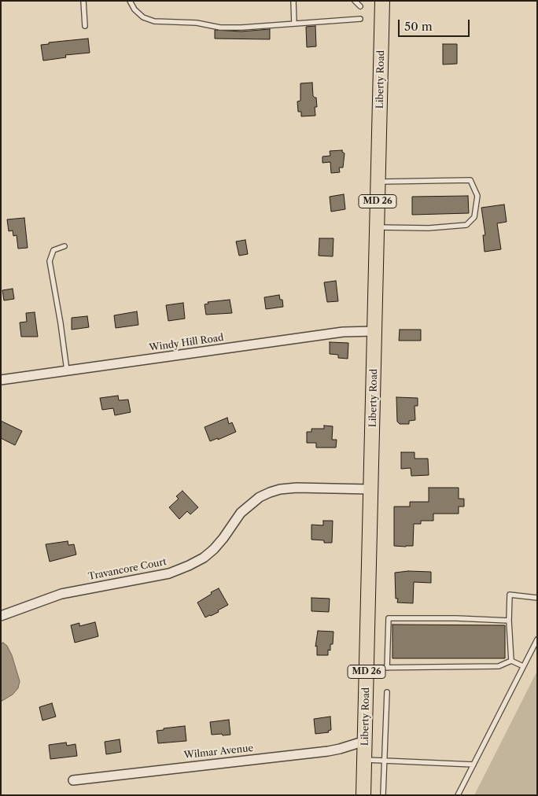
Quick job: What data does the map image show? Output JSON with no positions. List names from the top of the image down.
{
  "streets": {
    "main road": ["Liberty Road", "MD 26"],
    "street": ["Windy Hill Road", "Travancore Court", "Wilmar Avenue"]
  },
  "crossings": [
    ["Liberty Road", "Windy Hill Road"],
    ["Liberty Road", "Travancore Court"],
    ["Liberty Road", "Wilmar Avenue"]
  ],
  "scale_bar": "50 m"
}
